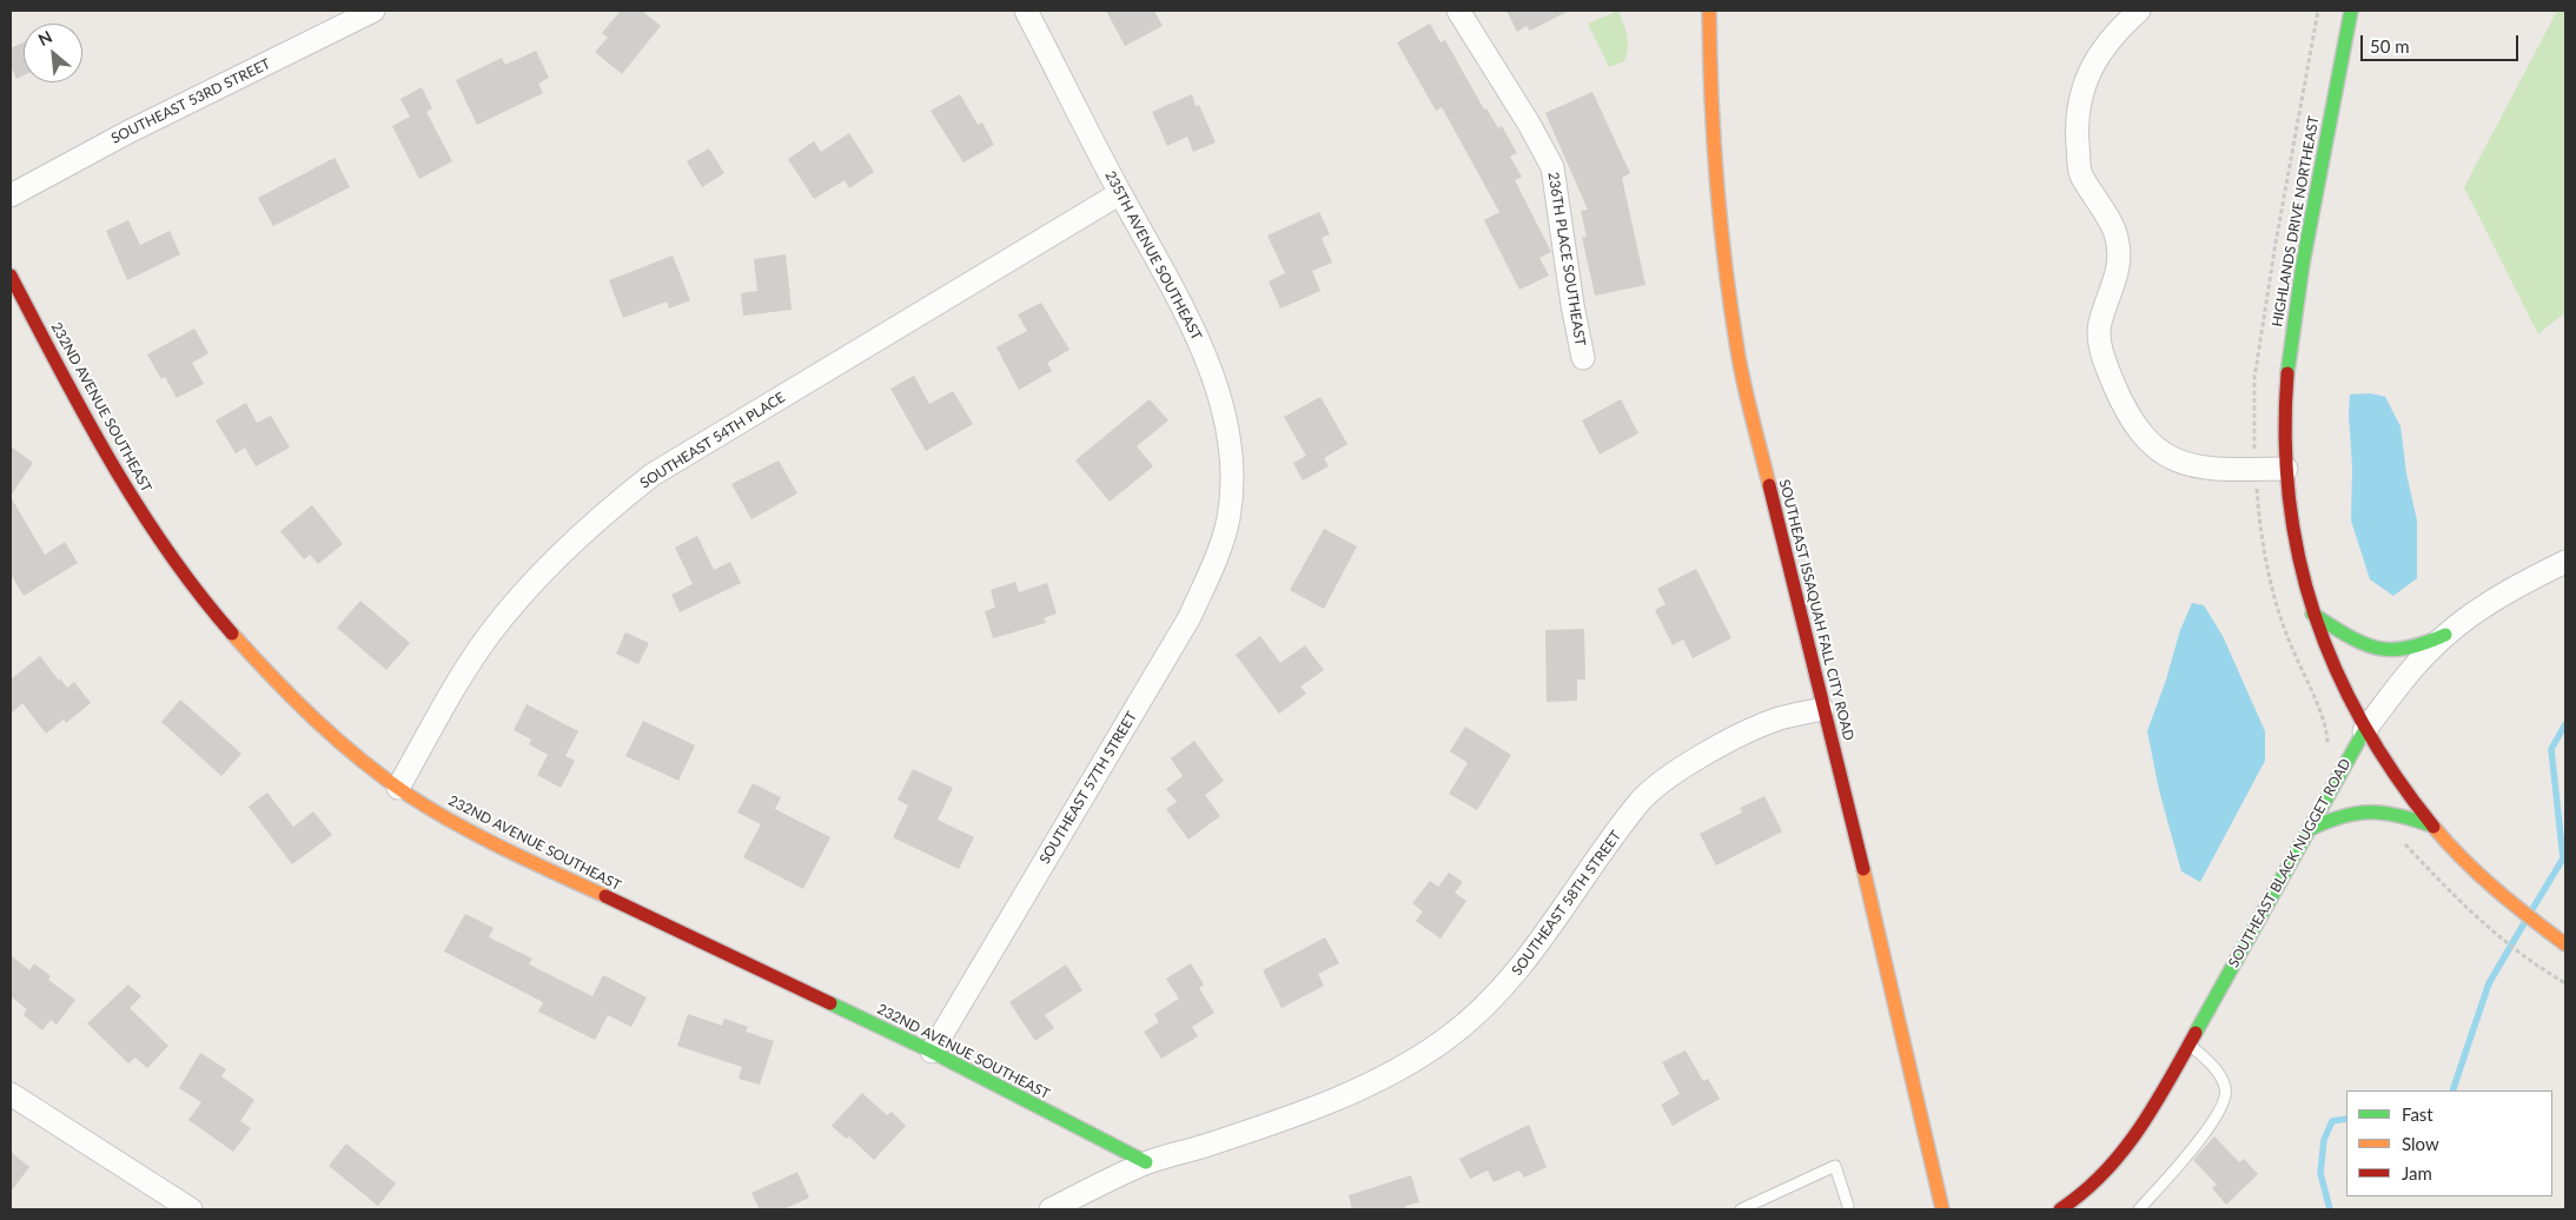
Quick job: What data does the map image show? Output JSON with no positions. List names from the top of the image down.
{
  "streets": {
    "main road": [
      "HIGHLANDS DRIVE NORTHEAST",
      "232ND AVENUE SOUTHEAST",
      "SOUTHEAST ISSAQUAH FALL CITY ROAD",
      "SOUTHEAST BLACK NUGGET ROAD"
    ],
    "street": [
      "SOUTHEAST 53RD STREET",
      "235TH AVENUE SOUTHEAST",
      "236TH PLACE SOUTHEAST",
      "SOUTHEAST 54TH PLACE",
      "SOUTHEAST 57TH STREET",
      "SOUTHEAST 58TH STREET"
    ]
  },
  "crossings": [
    ["HIGHLANDS DRIVE NORTHEAST", "SOUTHEAST BLACK NUGGET ROAD"],
    ["235TH AVENUE SOUTHEAST", "SOUTHEAST 54TH PLACE"],
    ["235TH AVENUE SOUTHEAST", "SOUTHEAST 57TH STREET"],
    ["232ND AVENUE SOUTHEAST", "SOUTHEAST 54TH PLACE"],
    ["232ND AVENUE SOUTHEAST", "SOUTHEAST 57TH STREET"],
    ["232ND AVENUE SOUTHEAST", "SOUTHEAST 58TH STREET"],
    ["SOUTHEAST ISSAQUAH FALL CITY ROAD", "SOUTHEAST 58TH STREET"]
  ],
  "legend": ["Fast", "Slow", "Jam"],
  "scale_bar": "50 m",
  "north": "top left"
}
